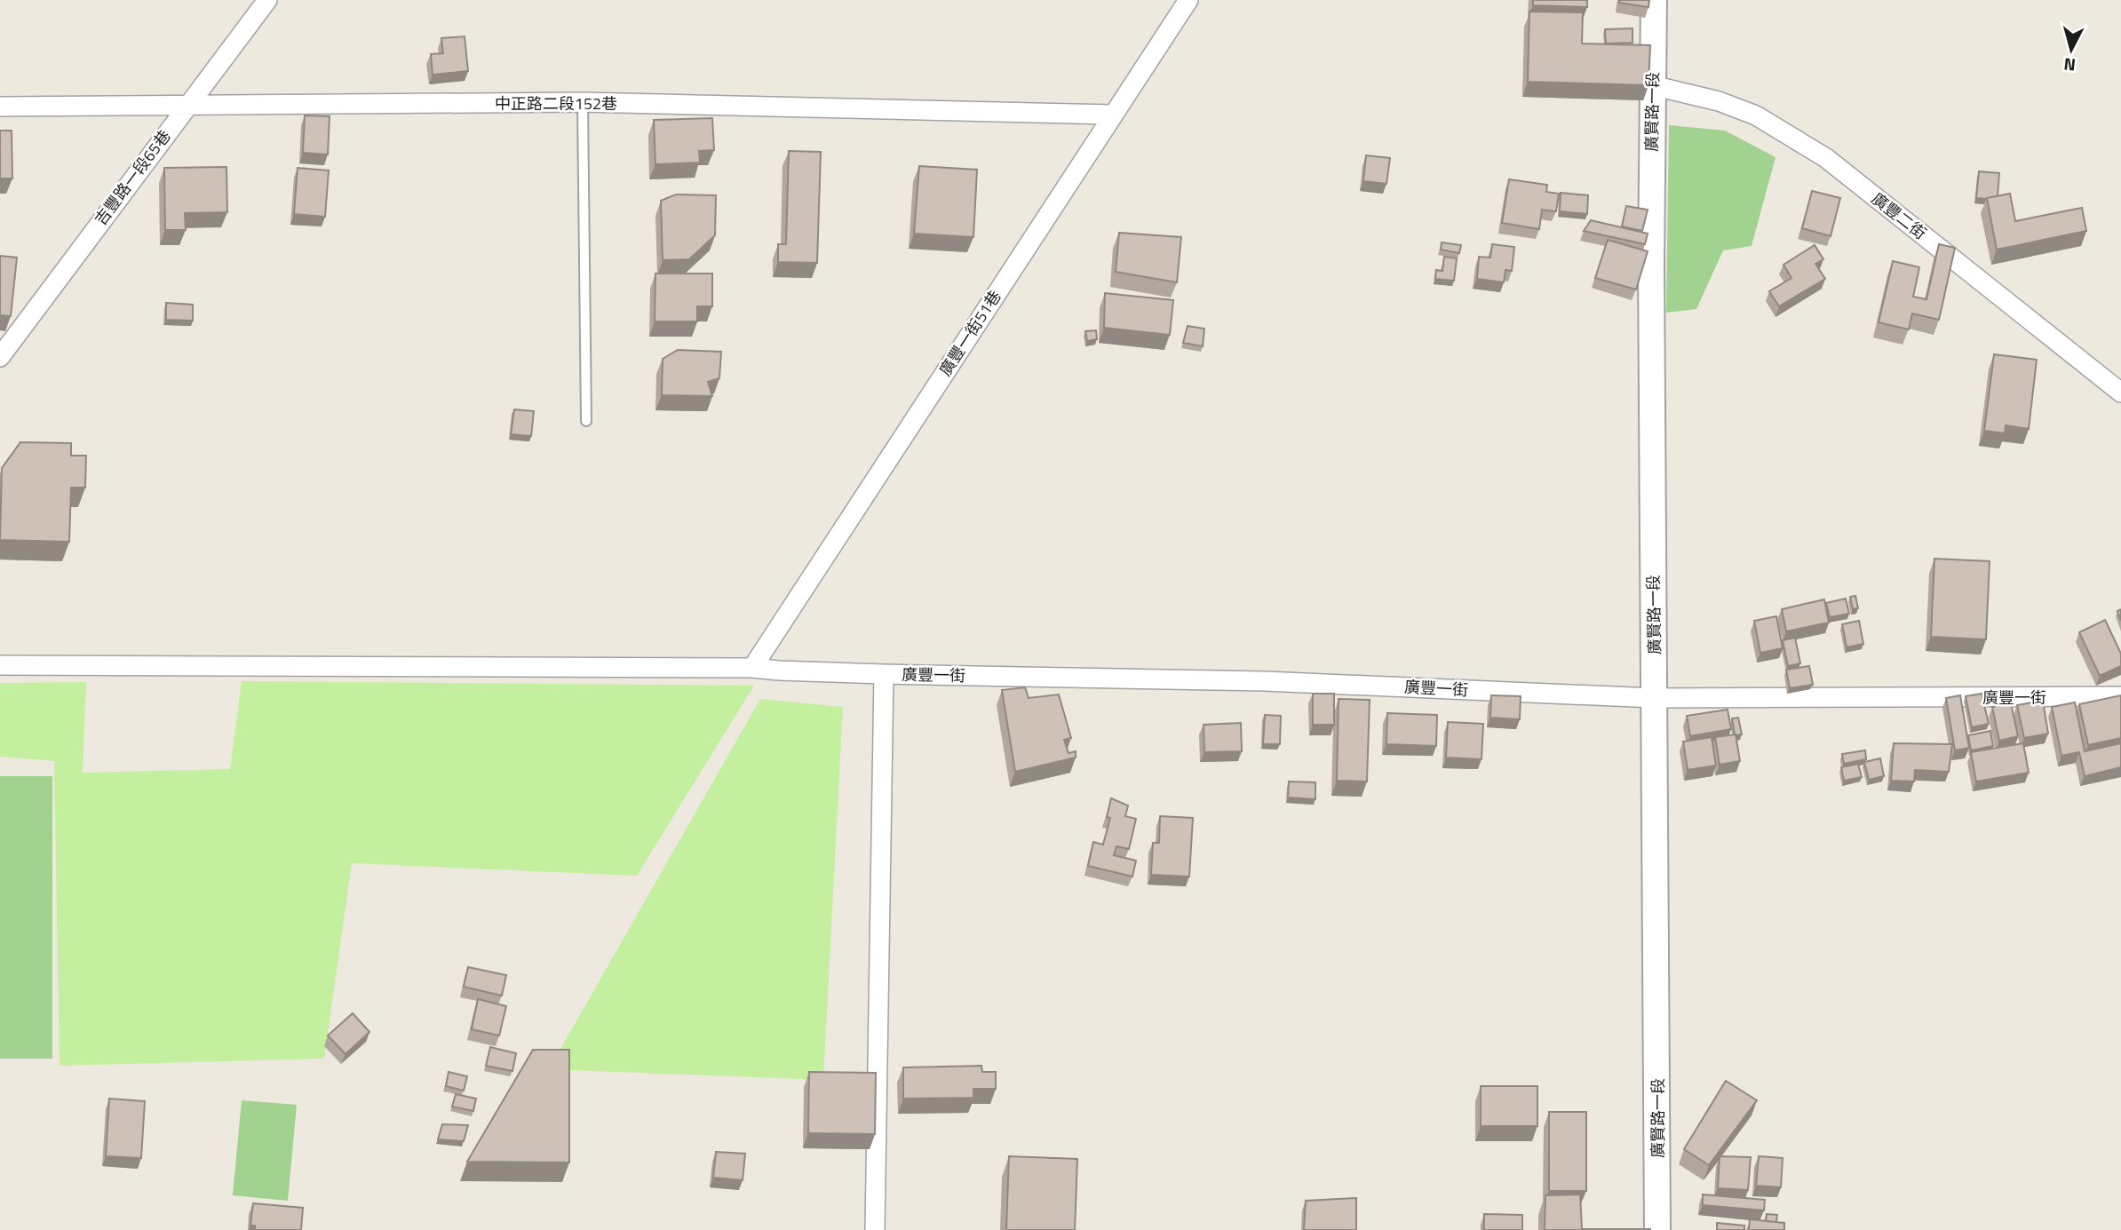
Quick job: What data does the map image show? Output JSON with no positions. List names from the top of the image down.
{
  "streets": {
    "street": [
      "中正路二段152巷",
      "廣賢路一段",
      "吉豐路一段65巷",
      "廣豐二街",
      "廣豐一街51巷",
      "廣豐一街"
    ]
  },
  "crossings": [
    ["中正路二段152巷", "吉豐路一段65巷"],
    ["中正路二段152巷", "廣豐一街51巷"],
    ["廣賢路一段", "廣豐二街"],
    ["廣賢路一段", "廣豐一街"],
    ["廣豐一街51巷", "廣豐一街"]
  ],
  "north": "bottom"
}
